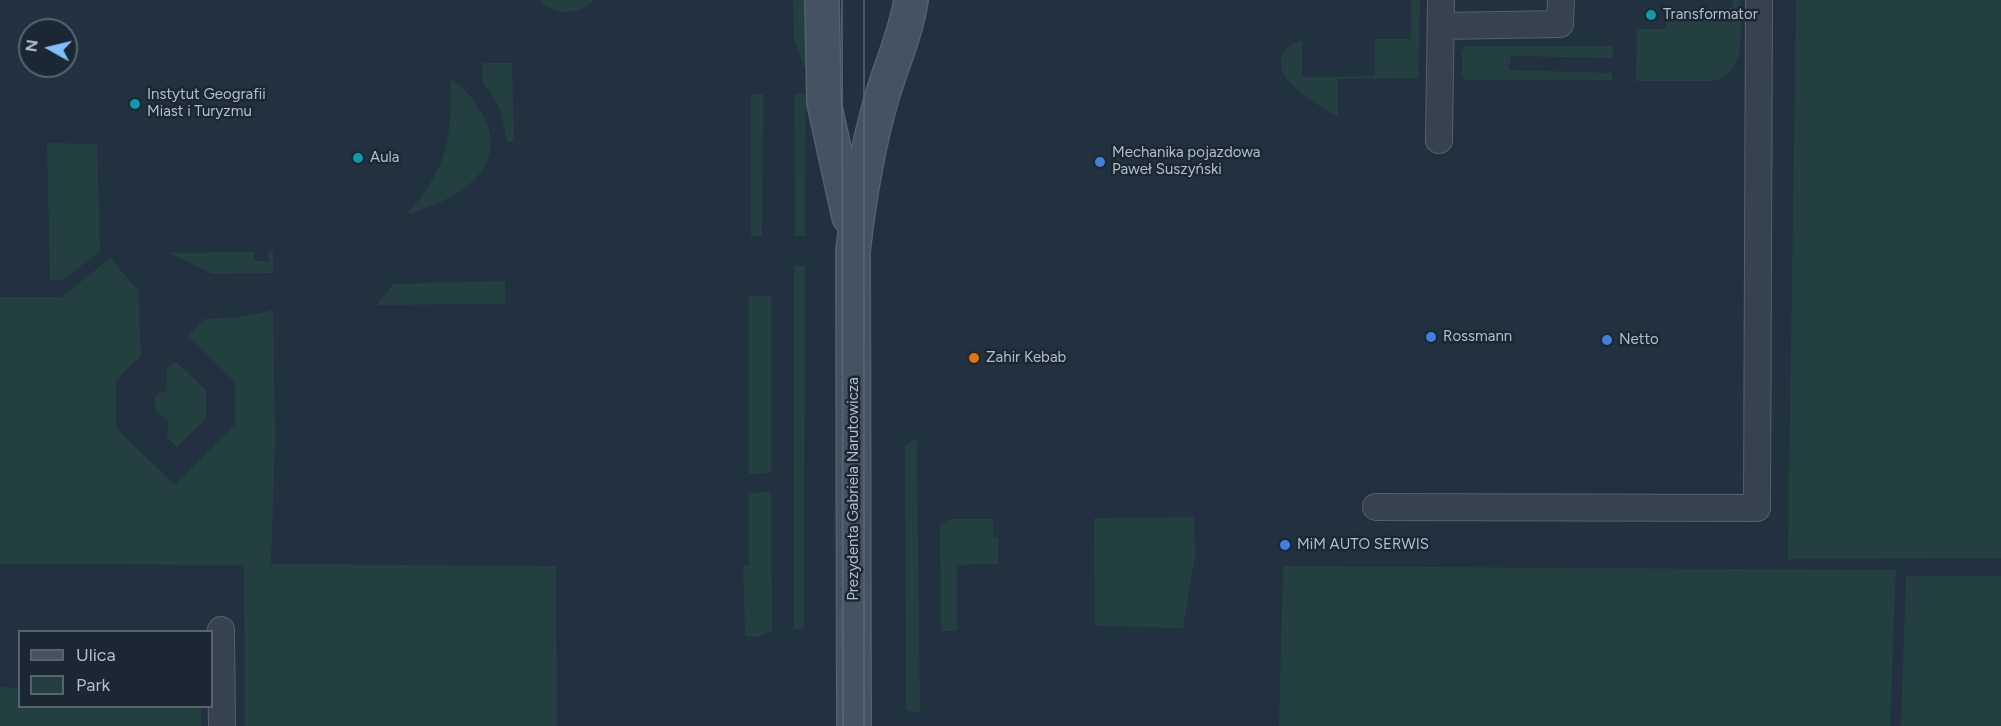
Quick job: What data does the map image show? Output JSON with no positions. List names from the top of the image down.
{
  "streets": {
    "street": ["Prezydenta Gabriela Narutowicza"]
  },
  "places": [
    "Transformator",
    "Instytut Geografii Miast i Turyzmu",
    "Aula",
    "Mechanika pojazdowa Paweł Suszyński",
    "Rossmann",
    "Netto",
    "Zahir Kebab",
    "MiM AUTO SERWIS"
  ],
  "legend": ["Ulica", "Park"],
  "north": "left"
}
